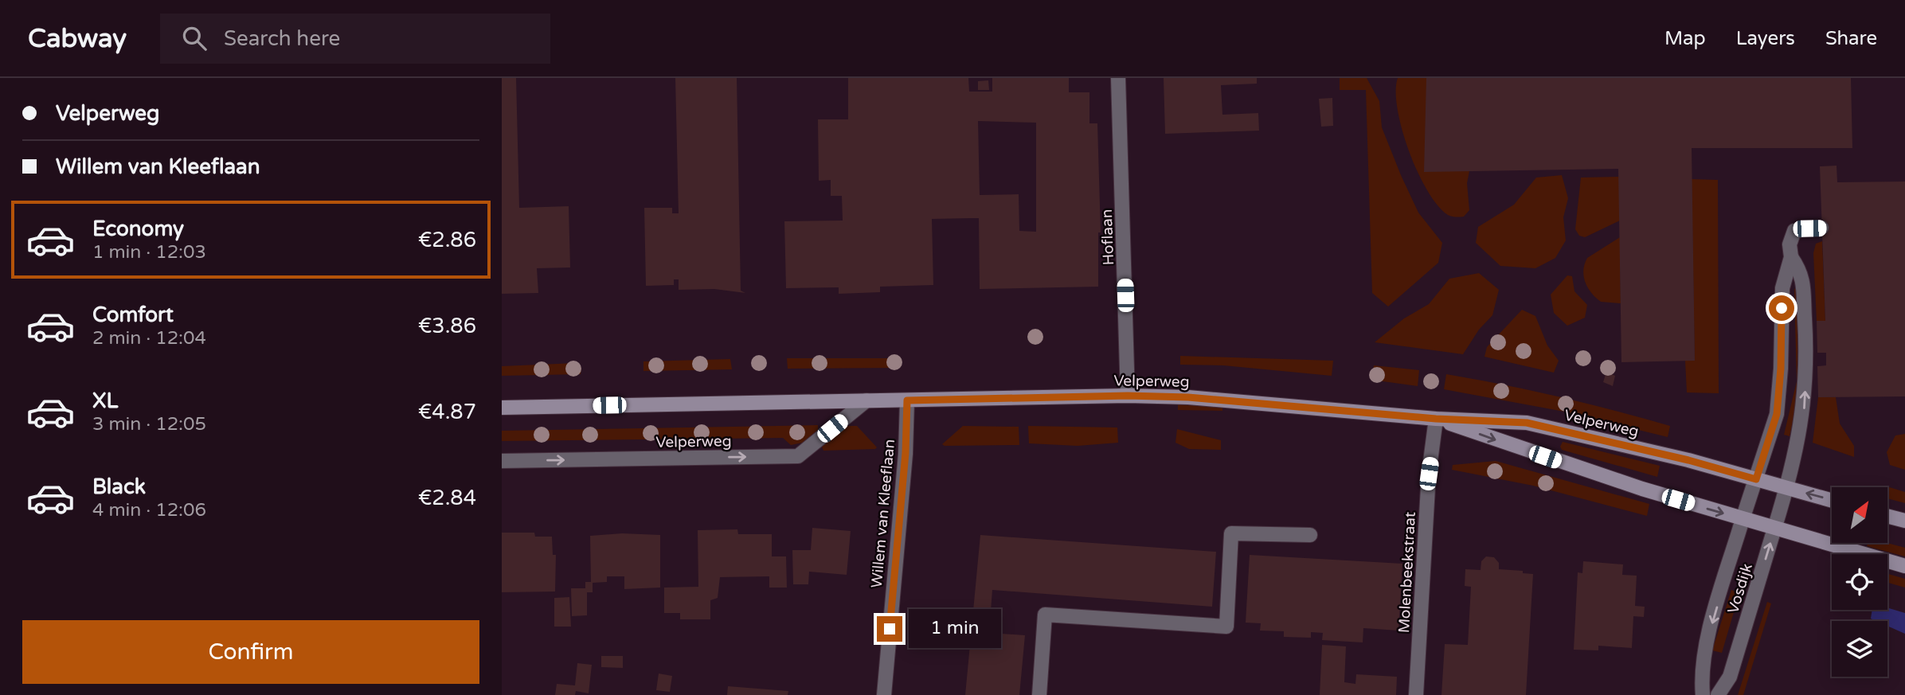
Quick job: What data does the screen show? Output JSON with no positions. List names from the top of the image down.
{
  "streets": {
    "main road": ["Velperweg"],
    "street": [
      "Hoflaan",
      "Willem van Kleeflaan",
      "Molenbeekstraat",
      "Vosdijk"
    ]
  },
  "crossings": [
    ["Hoflaan", "Velperweg"],
    ["Velperweg", "Willem van Kleeflaan"],
    ["Velperweg", "Molenbeekstraat"],
    ["Velperweg", "Vosdijk"]
  ],
  "north": "top right",
  "page": {
    "header": "Cabway",
    "search": "Search here",
    "nav": ["Map", "Layers", "Share"],
    "banner": ["Velperweg", "Willem van Kleeflaan"],
    "list": [
      {
        "name": "Economy",
        "note": "1 min · 12:03",
        "value": "€2.86"
      },
      {
        "name": "Comfort",
        "note": "2 min · 12:04",
        "value": "€3.86"
      },
      {
        "name": "XL",
        "note": "3 min · 12:05",
        "value": "€4.87"
      },
      {
        "name": "Black",
        "note": "4 min · 12:06",
        "value": "€2.84"
      }
    ],
    "buttons": "Confirm",
    "bubble": "1 min"
  }
}
